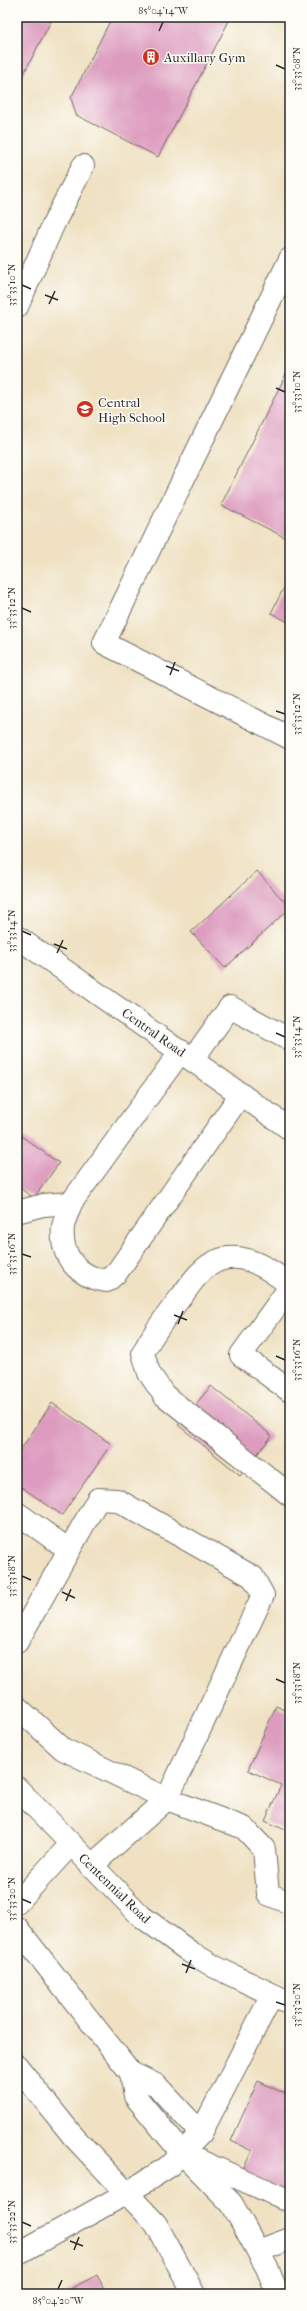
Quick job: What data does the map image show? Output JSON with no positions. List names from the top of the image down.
{
  "streets": {
    "street": ["Central Road", "Centennial Road"]
  },
  "places": {
    "building": ["Auxillary Gym"],
    "school or university": ["Central High School"]
  },
  "coordinates": [
    "85°04'14\"W",
    "33°33'08\"N",
    "33°33'10\"N",
    "33°33'12\"N",
    "33°33'14\"N",
    "33°33'16\"N",
    "33°33'18\"N",
    "33°33'20\"N",
    "33°33'22\"N",
    "85°04'20\"W"
  ]
}
